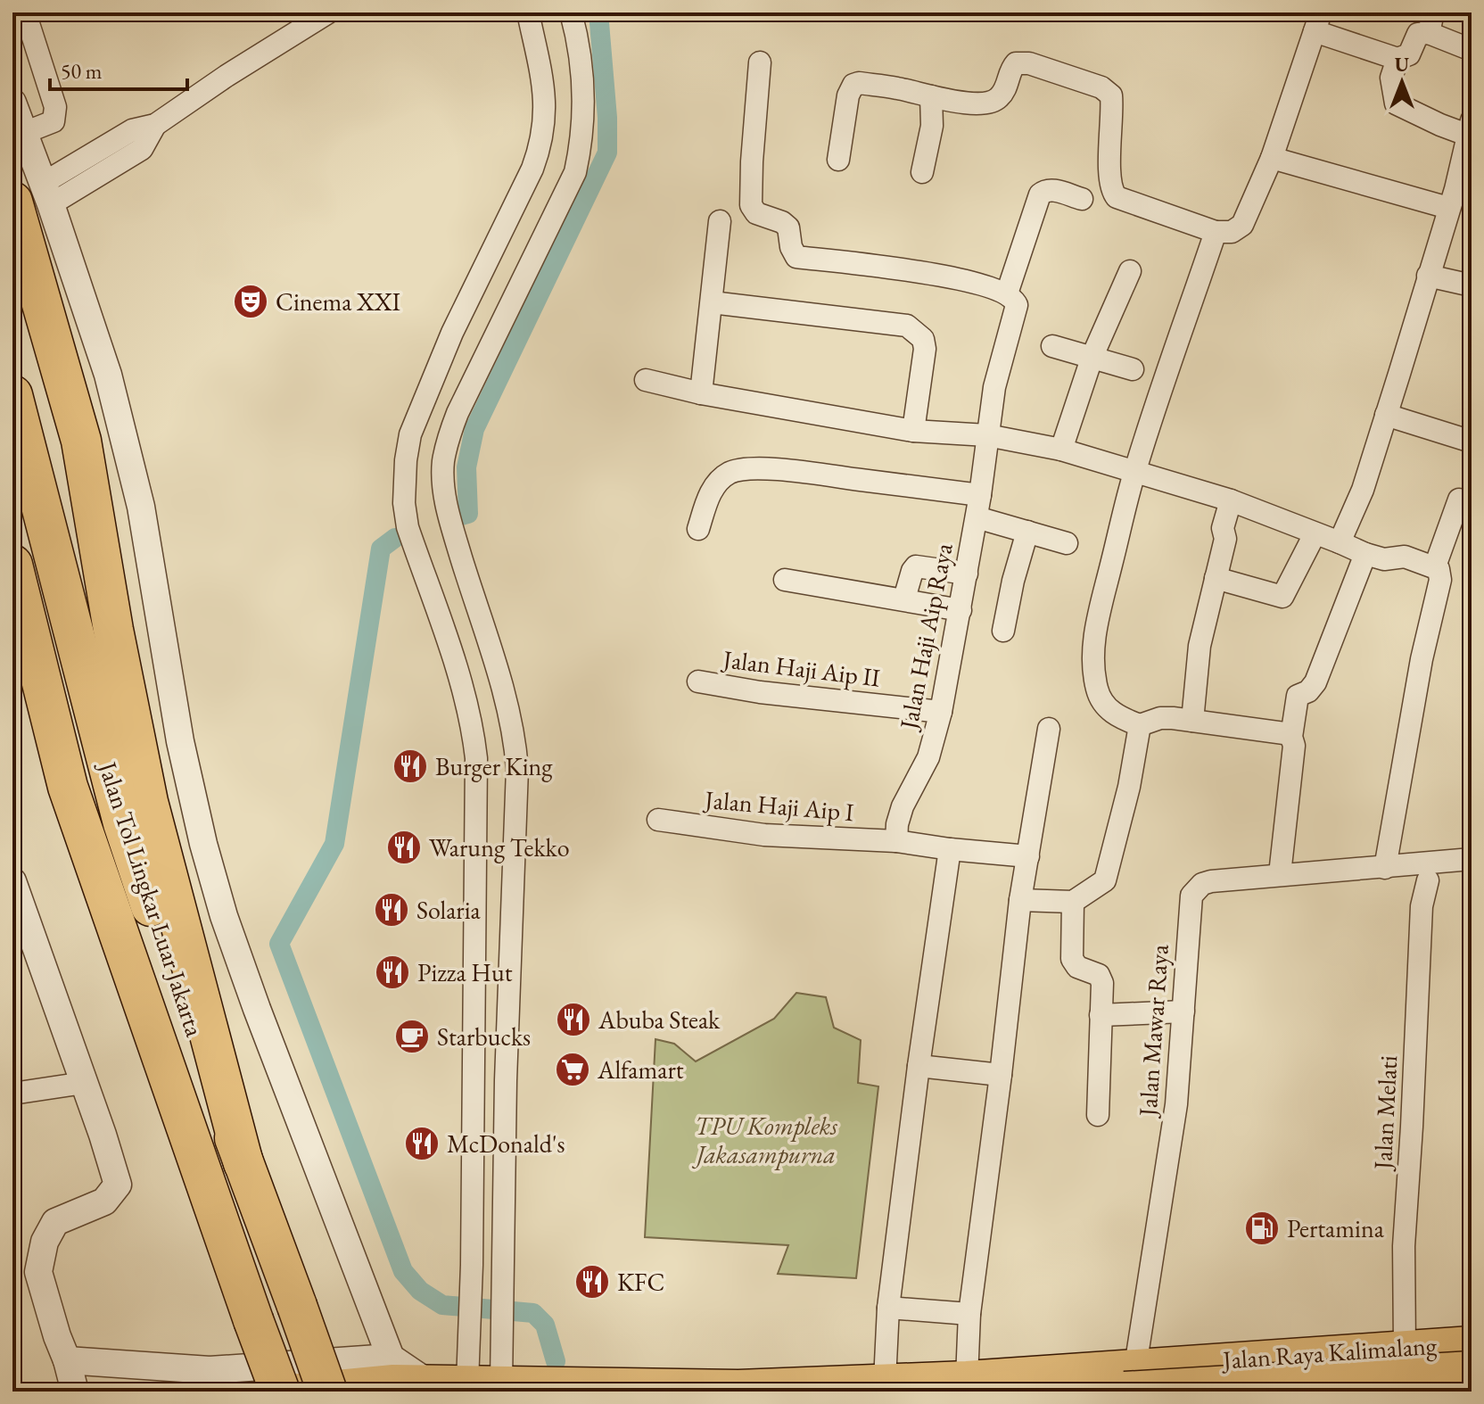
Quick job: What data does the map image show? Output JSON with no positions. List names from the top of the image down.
{
  "streets": {
    "highway": ["Jalan Tol Lingkar Luar Jakarta"],
    "main road": ["Jalan Raya Kalimalang"],
    "street": [
      "Jalan Haji Aip Raya",
      "Jalan Haji Aip II",
      "Jalan Haji Aip I",
      "Jalan Mawar Raya",
      "Jalan Melati"
    ]
  },
  "crossings": [
    ["Jalan Haji Aip Raya", "Jalan Haji Aip II"],
    ["Jalan Haji Aip Raya", "Jalan Haji Aip I"],
    ["Jalan Mawar Raya", "Jalan Raya Kalimalang"],
    ["Jalan Melati", "Jalan Raya Kalimalang"]
  ],
  "parks": ["TPU Kompleks Jakasampurna"],
  "places": {
    "theatre": ["Cinema XXI"],
    "restaurant": [
      "Burger King",
      "Warung Tekko",
      "Solaria",
      "Pizza Hut",
      "Abuba Steak",
      "McDonald's",
      "KFC"
    ],
    "cafe": ["Starbucks"],
    "supermarket": ["Alfamart"],
    "fuel station": ["Pertamina"]
  },
  "scale_bar": "50 m",
  "north": "top"
}
